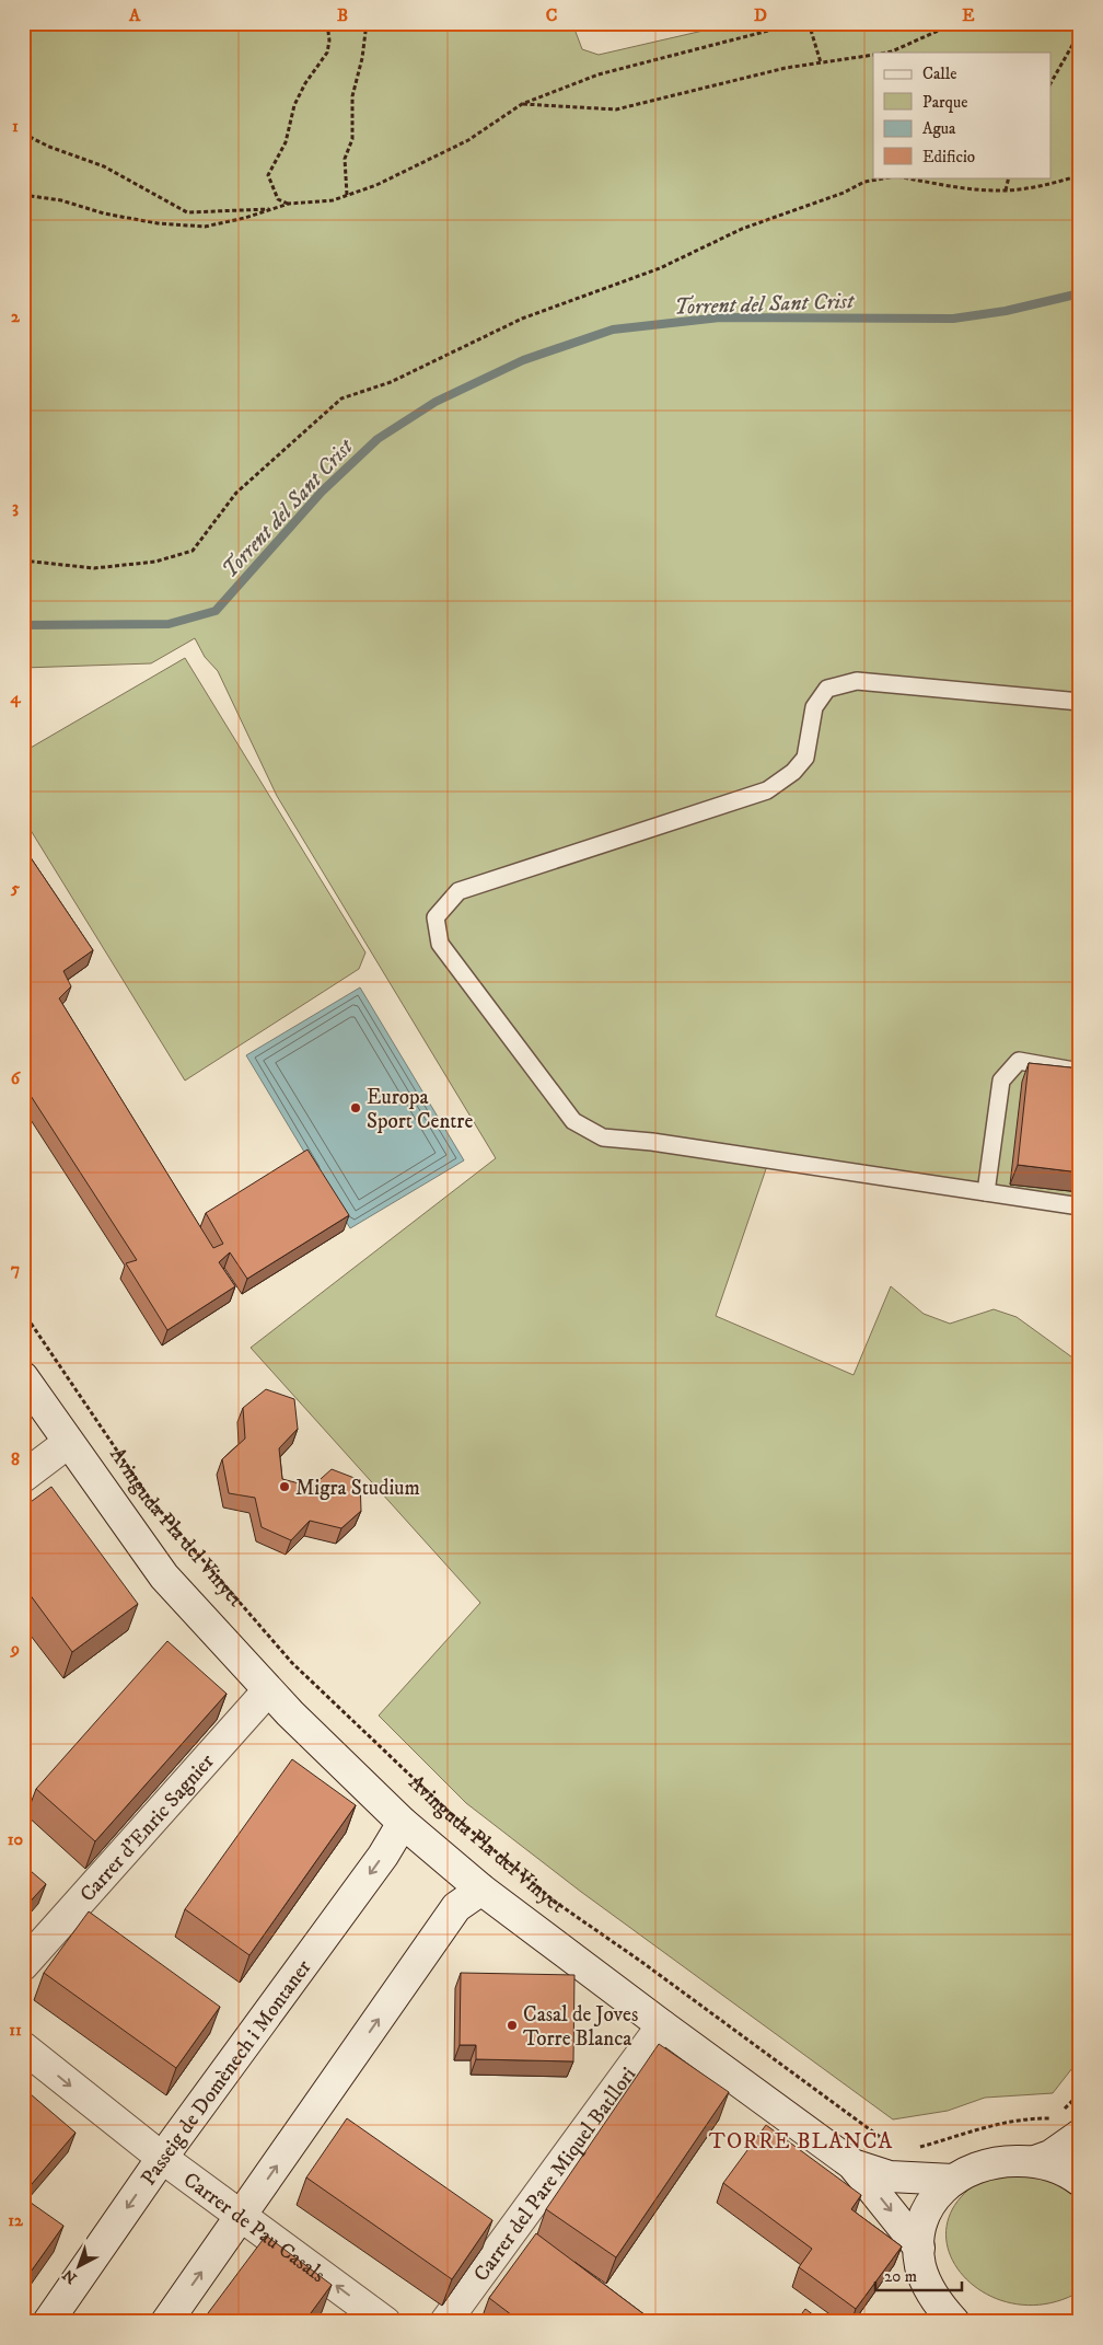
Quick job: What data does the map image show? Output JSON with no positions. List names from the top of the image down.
{
  "streets": {
    "street": [
      "Avinguda Pla del Vinyet",
      "Carrer d'Enric Sagnier",
      "Passeig de Domènech i Montaner",
      "Carrer del Pare Miquel Batllori",
      "Carrer de Pau Casals"
    ]
  },
  "crossings": [
    ["Avinguda Pla del Vinyet", "Carrer d'Enric Sagnier"],
    ["Avinguda Pla del Vinyet", "Passeig de Domènech i Montaner"],
    ["Avinguda Pla del Vinyet", "Carrer del Pare Miquel Batllori"],
    ["Passeig de Domènech i Montaner", "Carrer de Pau Casals"]
  ],
  "districts": ["TORRE BLANCA"],
  "water": ["Torrent del Sant Crist"],
  "places": ["Europa Sport Centre", "Migra Studium", "Casal de Joves Torre Blanca"],
  "legend": [
    "Calle",
    "Parque",
    "Agua",
    "Edificio"
  ],
  "scale_bar": "20 m",
  "north": "bottom left",
  "grid": {
    "columns": [
      "A",
      "B",
      "C",
      "D",
      "E"
    ],
    "rows": [
      "1",
      "2",
      "3",
      "4",
      "5",
      "6",
      "7",
      "8",
      "9",
      "10",
      "11",
      "12"
    ]
  }
}
